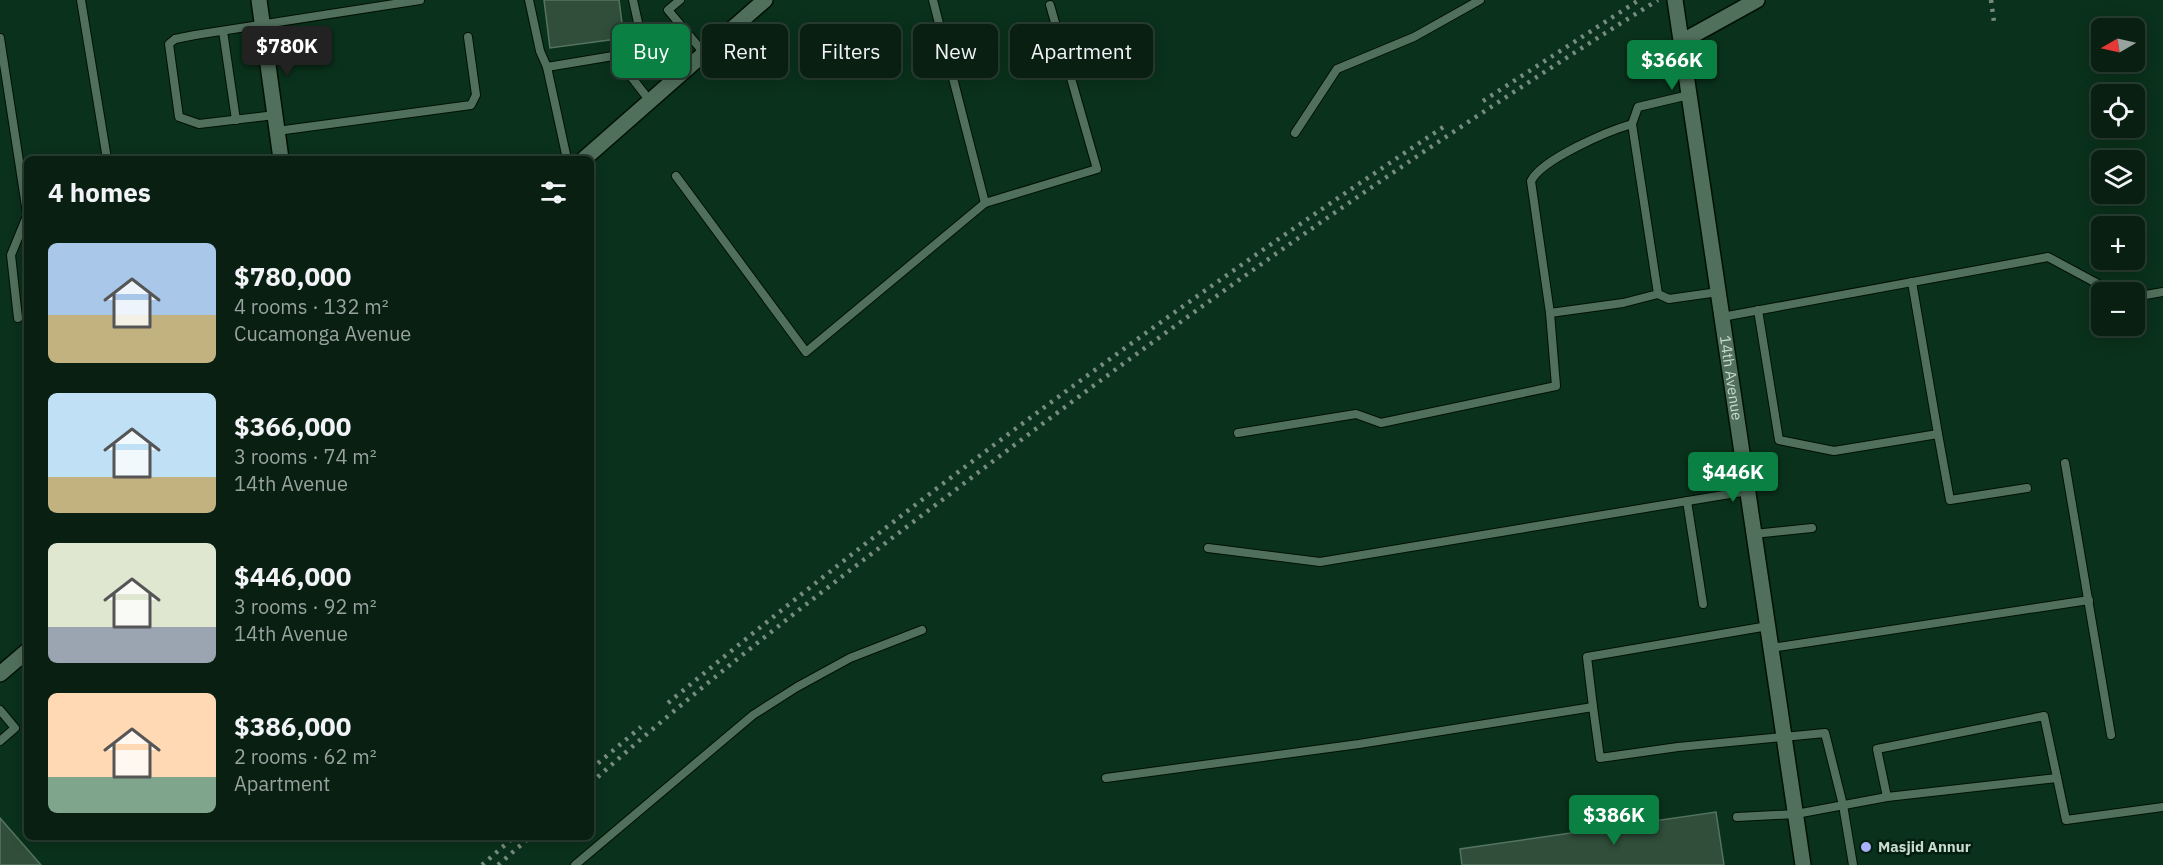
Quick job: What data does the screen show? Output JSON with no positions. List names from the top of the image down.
{
  "streets": {
    "main road": ["14th Avenue"]
  },
  "places": ["Masjid Annur"],
  "north": "left",
  "page": {
    "map_buttons": ["+", "−"],
    "chip": [
      "Buy",
      "Rent",
      "Filters",
      "New",
      "Apartment"
    ],
    "price": [
      "$780K",
      "$366K",
      "$446K",
      "$386K"
    ],
    "heading": "4 homes",
    "list": [
      {
        "name": "$780,000",
        "note": "4 rooms · 132 m² · Cucamonga Avenue"
      },
      {
        "name": "$366,000",
        "note": "3 rooms · 74 m² · 14th Avenue"
      },
      {
        "name": "$446,000",
        "note": "3 rooms · 92 m² · 14th Avenue"
      },
      {
        "name": "$386,000",
        "note": "2 rooms · 62 m² · Apartment"
      }
    ]
  }
}
